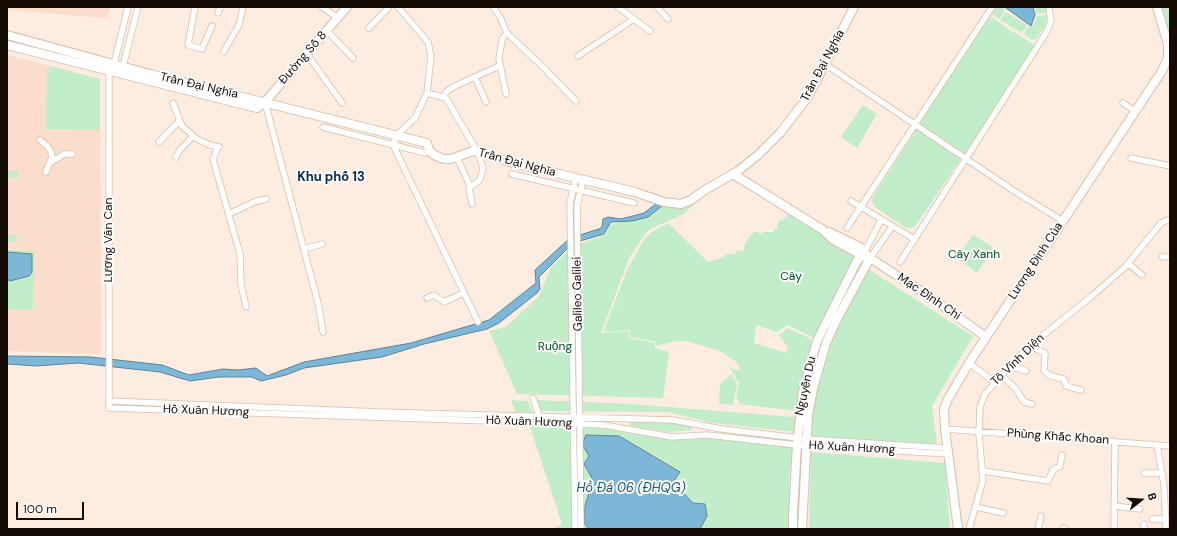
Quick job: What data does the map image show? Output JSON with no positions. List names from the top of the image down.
{
  "streets": {
    "street": [
      "Đường Số 8",
      "Trần Đại Nghĩa",
      "Lương Văn Can",
      "Lương Định Của",
      "Galileo Galilei",
      "Mạc Đĩnh Chi",
      "Tô Vĩnh Diện",
      "Nguyễn Du",
      "Hồ Xuân Hương",
      "Phùng Khắc Khoan"
    ]
  },
  "crossings": [
    ["Đường Số 8", "Trần Đại Nghĩa"],
    ["Trần Đại Nghĩa", "Lương Văn Can"],
    ["Trần Đại Nghĩa", "Galileo Galilei"],
    ["Trần Đại Nghĩa", "Mạc Đĩnh Chi"],
    ["Lương Văn Can", "Hồ Xuân Hương"],
    ["Lương Định Của", "Mạc Đĩnh Chi"],
    ["Lương Định Của", "Hồ Xuân Hương"],
    ["Lương Định Của", "Phùng Khắc Khoan"],
    ["Galileo Galilei", "Hồ Xuân Hương"],
    ["Mạc Đĩnh Chi", "Nguyễn Du"],
    ["Tô Vĩnh Diện", "Phùng Khắc Khoan"],
    ["Nguyễn Du", "Hồ Xuân Hương"]
  ],
  "districts": ["Khu phố 13"],
  "water": ["Hồ Đá 06 (ĐHQG)"],
  "parks": ["Cây Xanh", "Cây", "Ruộng"],
  "scale_bar": "100 m",
  "north": "right"
}
